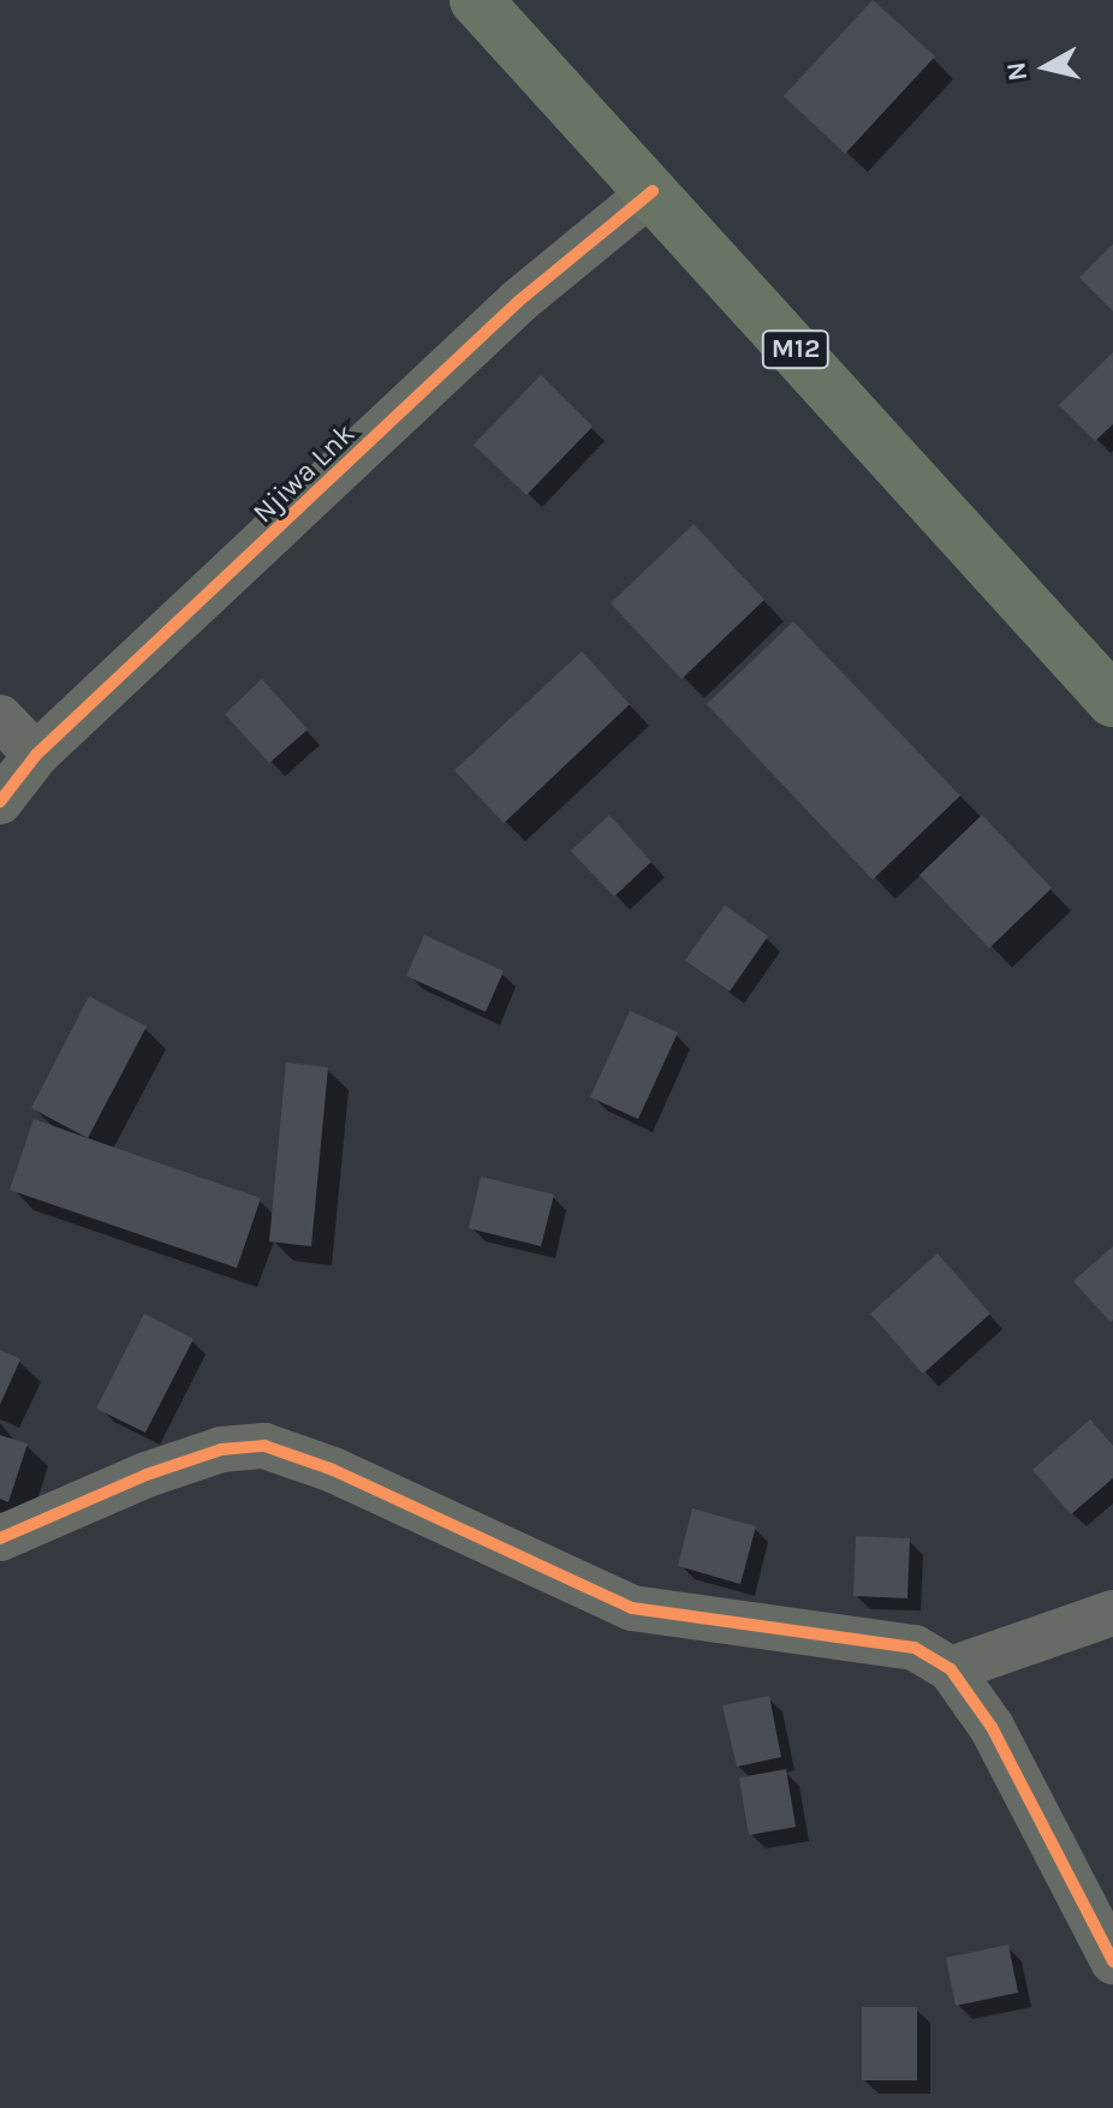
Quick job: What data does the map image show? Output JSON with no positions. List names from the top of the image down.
{
  "streets": {
    "highway": ["M12"],
    "street": ["Njiwa Lnk"]
  },
  "crossings": [
    ["M12", "Njiwa Lnk"]
  ],
  "north": "left"
}
